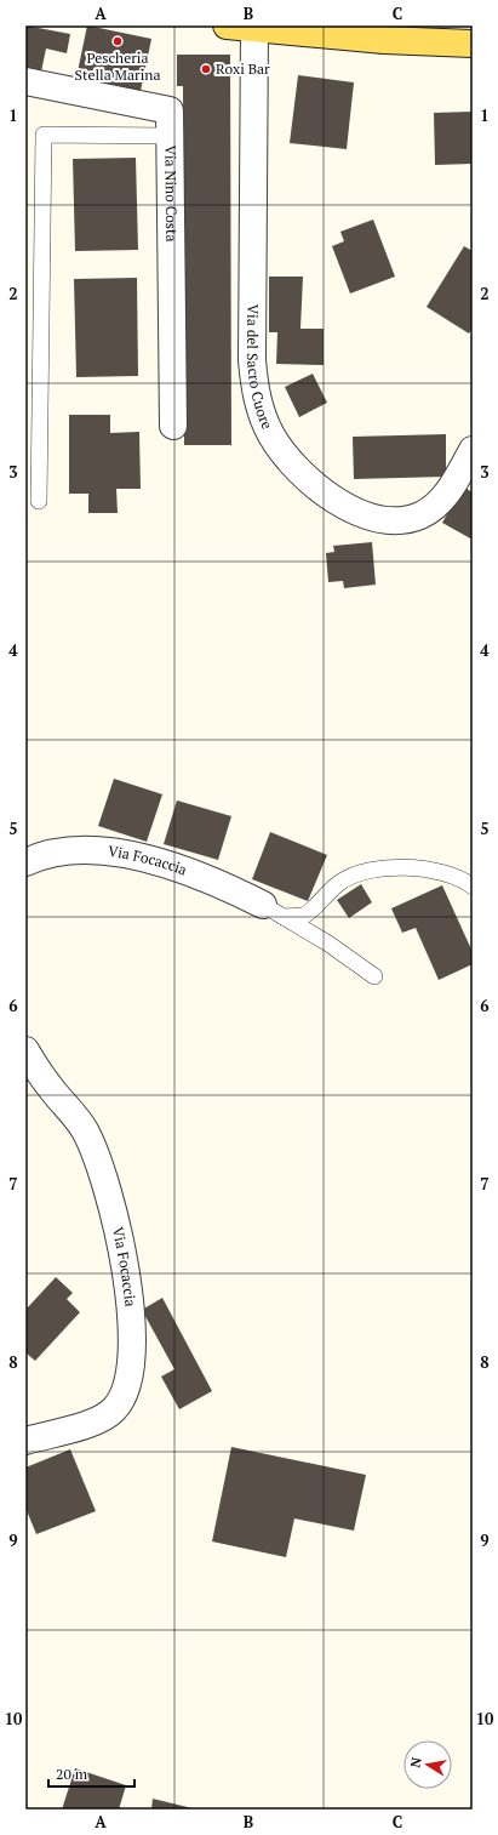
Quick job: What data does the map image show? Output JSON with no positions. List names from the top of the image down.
{
  "streets": {
    "street": ["Via Nino Costa", "Via del Sacro Cuore", "Via Focaccia"]
  },
  "places": ["Pescheria Stella Marina", "Roxi Bar"],
  "scale_bar": "20 m",
  "north": "left",
  "grid": {
    "columns": ["A", "B", "C"],
    "rows": [
      "1",
      "2",
      "3",
      "4",
      "5",
      "6",
      "7",
      "8",
      "9",
      "10"
    ]
  }
}
